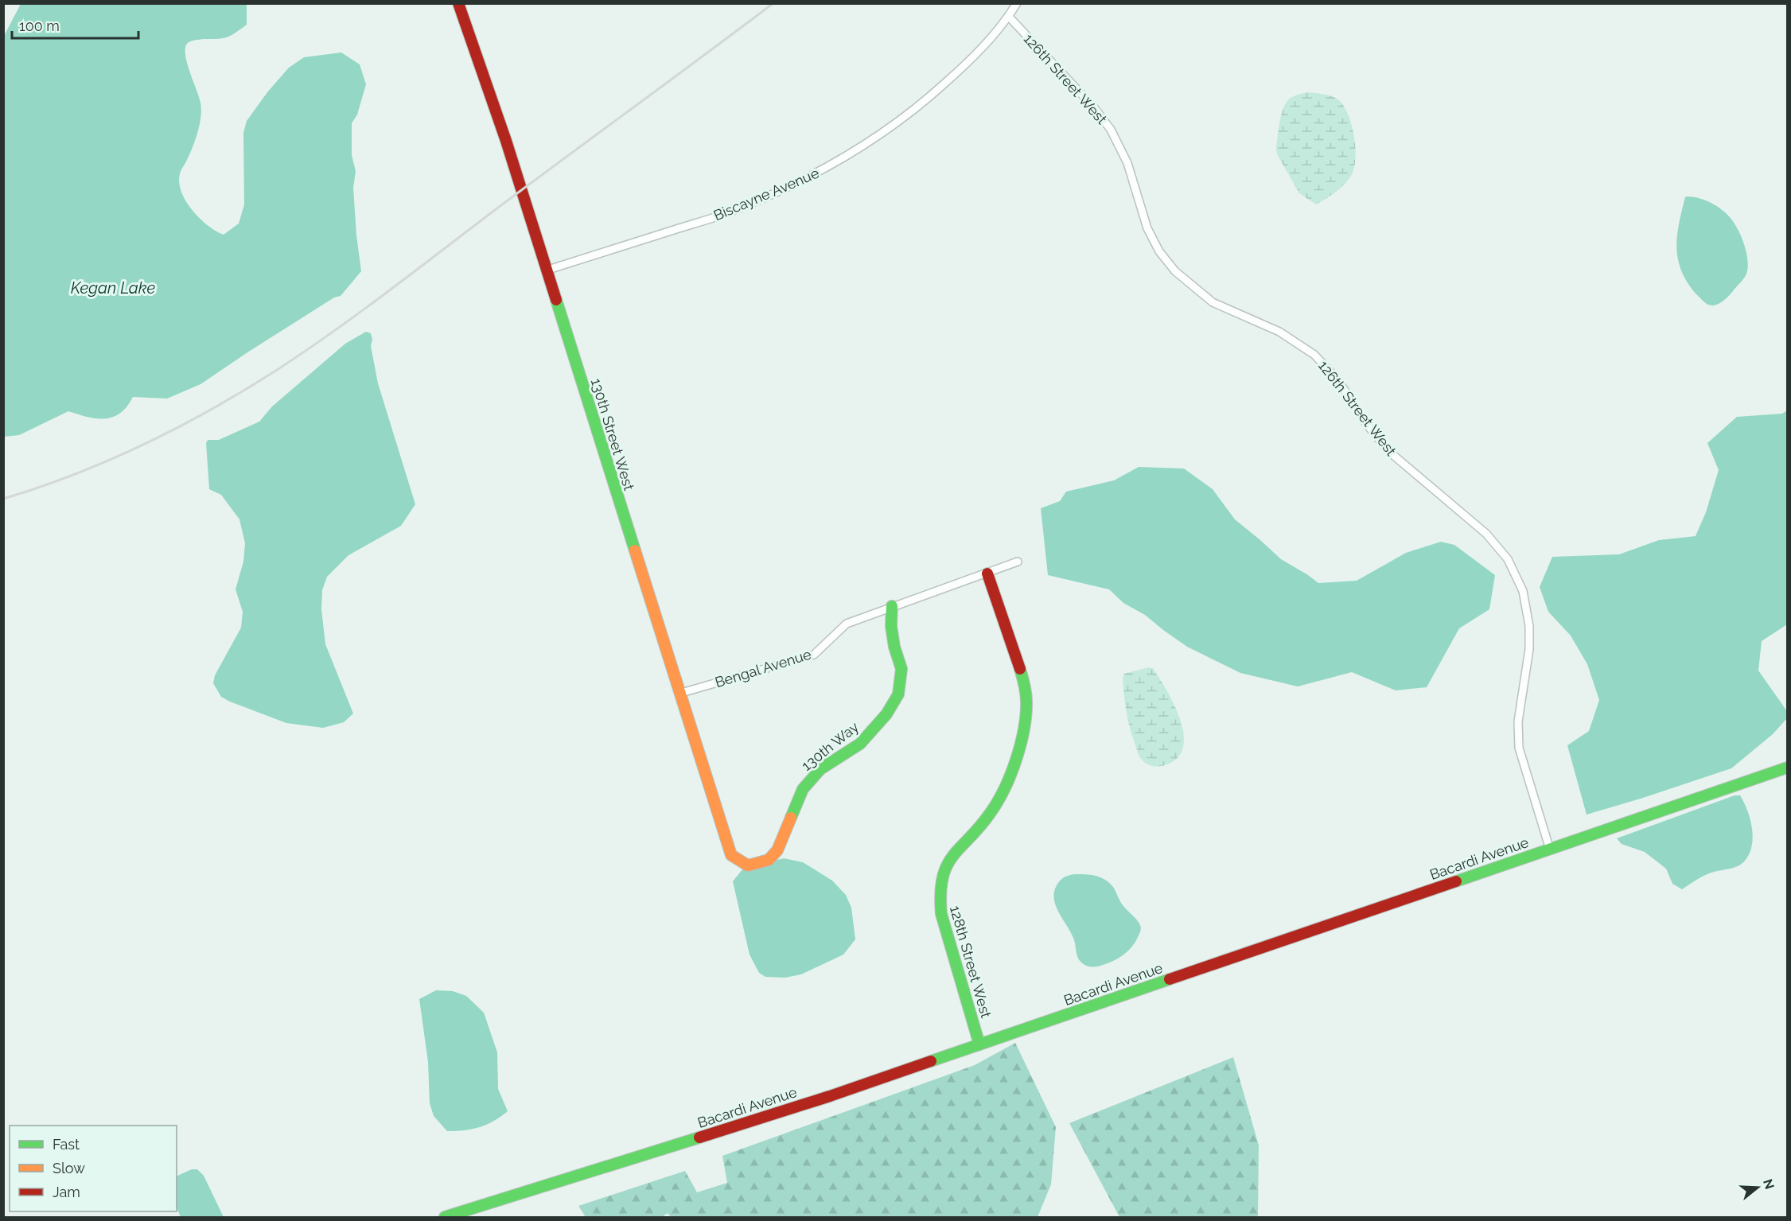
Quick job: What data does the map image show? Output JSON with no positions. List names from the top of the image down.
{
  "streets": {
    "street": [
      "126th Street West",
      "Biscayne Avenue",
      "130th Street West",
      "Bengal Avenue",
      "130th Way",
      "Bacardi Avenue",
      "128th Street West"
    ]
  },
  "crossings": [
    ["126th Street West", "Biscayne Avenue"],
    ["126th Street West", "Bacardi Avenue"],
    ["Biscayne Avenue", "130th Street West"],
    ["130th Street West", "Bengal Avenue"],
    ["130th Street West", "130th Way"],
    ["Bengal Avenue", "130th Way"],
    ["Bengal Avenue", "128th Street West"],
    ["Bacardi Avenue", "128th Street West"]
  ],
  "water": ["Kegan Lake"],
  "legend": ["Fast", "Slow", "Jam"],
  "scale_bar": "100 m",
  "north": "right"
}
